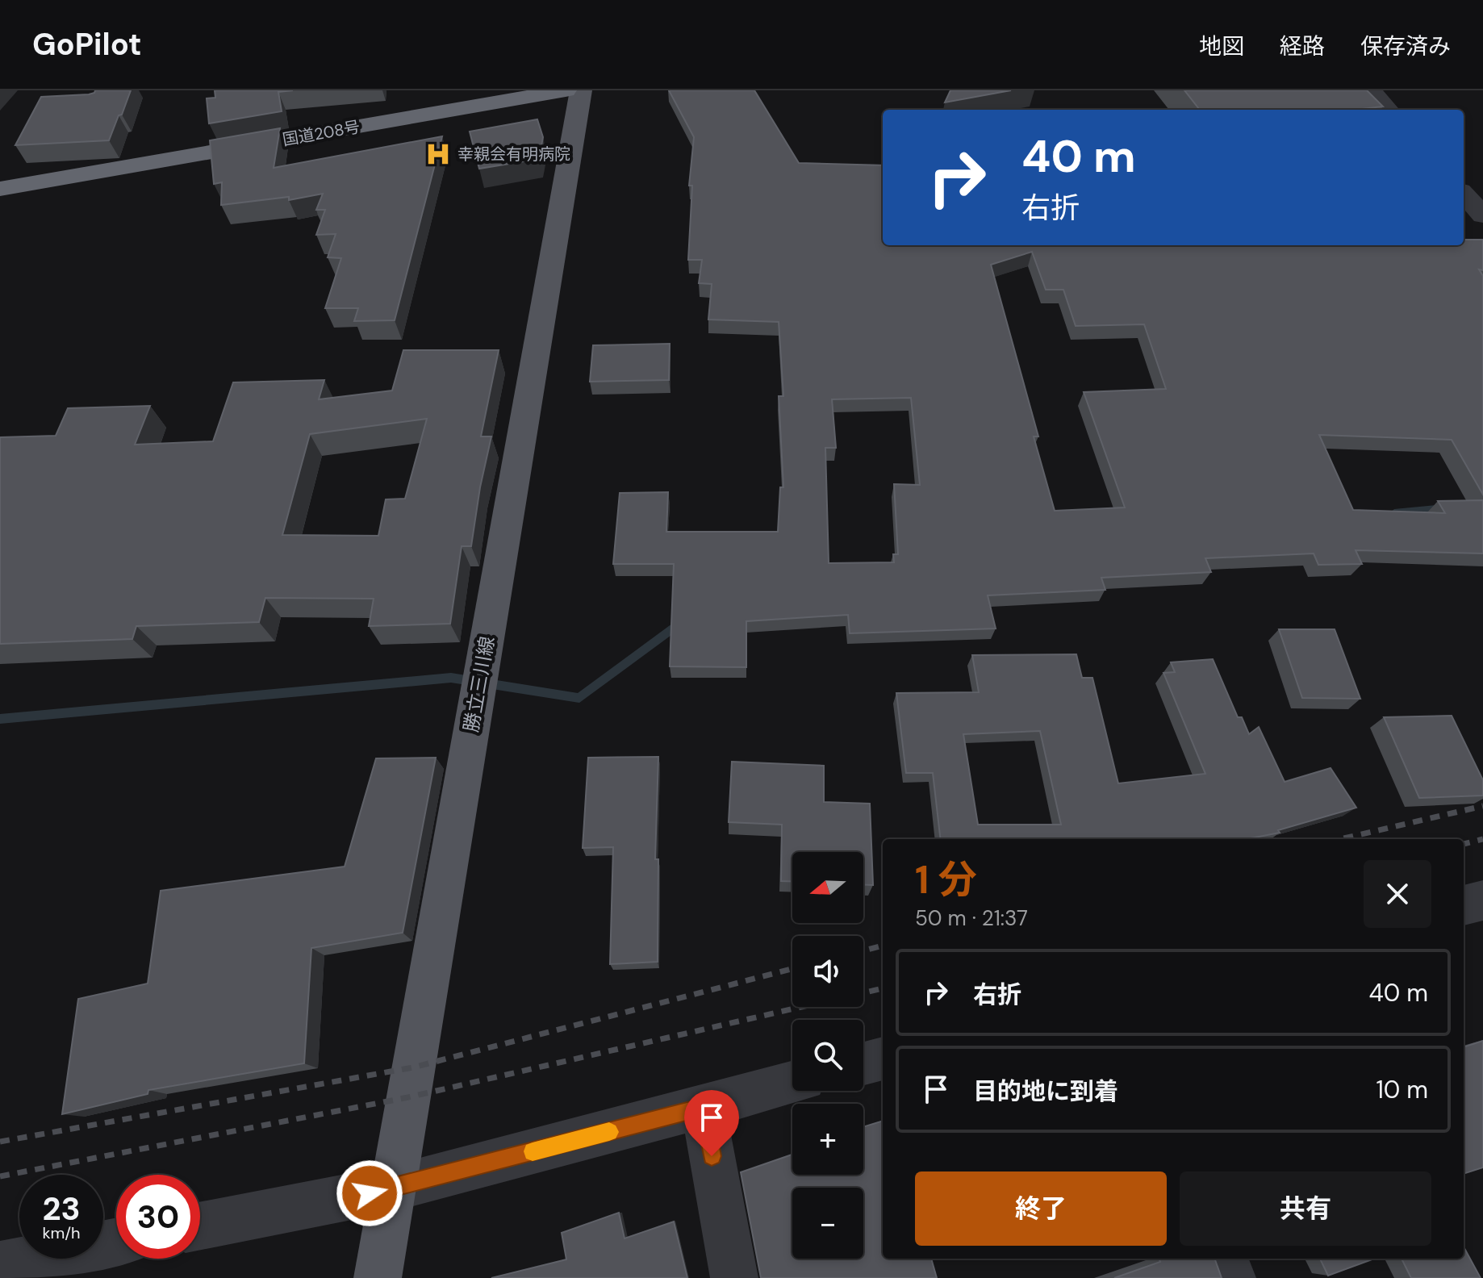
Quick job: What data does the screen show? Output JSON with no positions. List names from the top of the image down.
{
  "streets": {
    "highway": ["国道208号"],
    "main road": ["勝立三川線"]
  },
  "places": {
    "hospital": ["幸親会有明病院"]
  },
  "north": "left",
  "page": {
    "header": "GoPilot",
    "nav": ["地図", "経路", "保存済み"],
    "turn": ["40 m", "右折"],
    "heading": ["1 分", "50 m · 21:37"],
    "map_buttons": ["+", "−"],
    "list": [
      {
        "name": "右折",
        "value": "40 m"
      },
      {
        "name": "目的地に到着",
        "value": "10 m"
      }
    ],
    "buttons": ["終了", "共有"],
    "speed": "23 km/h",
    "limit": "30"
  }
}
